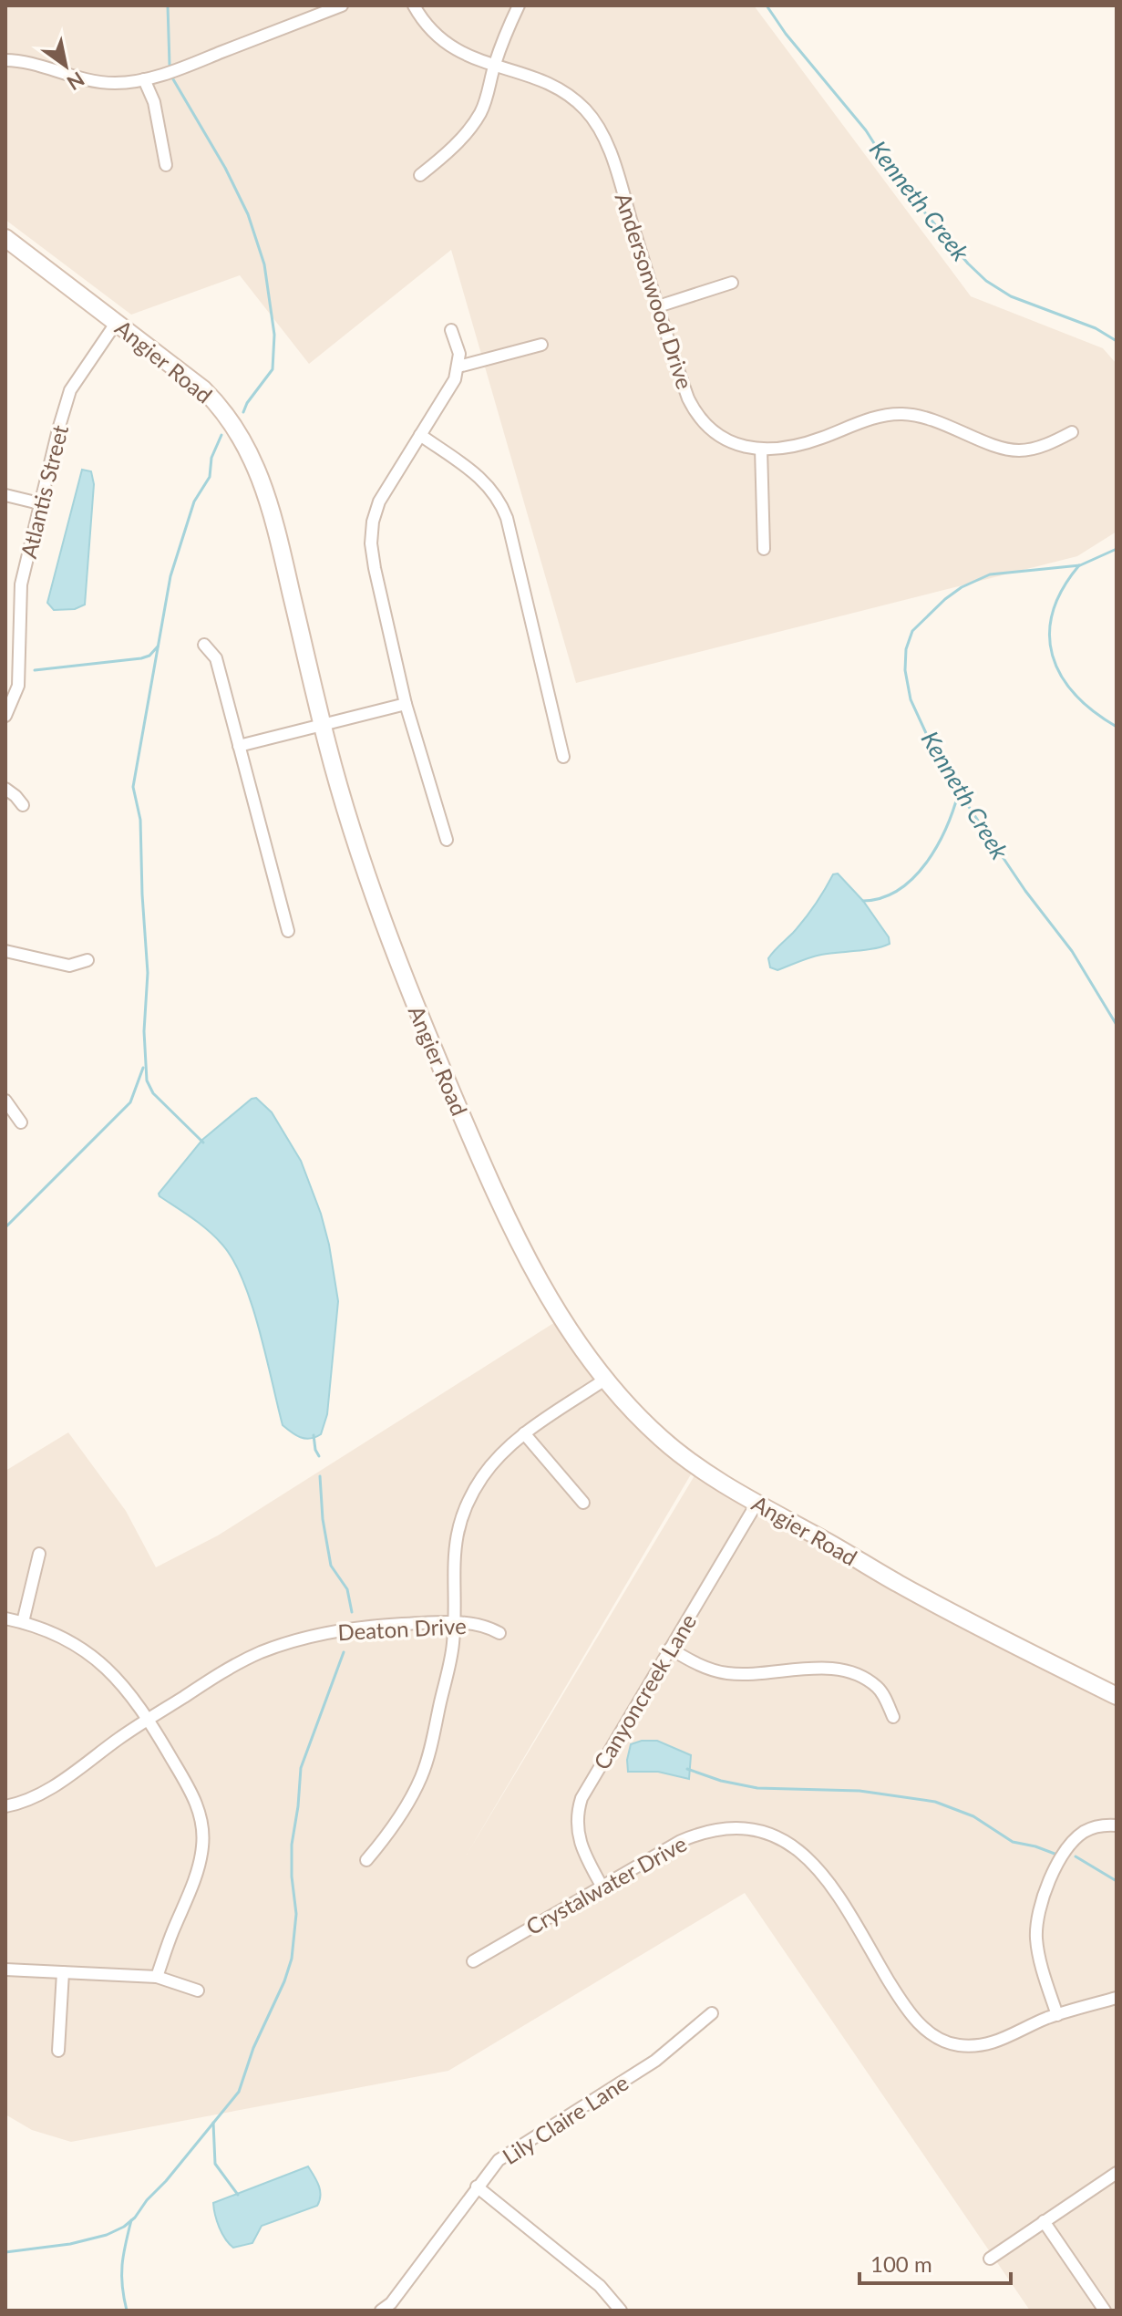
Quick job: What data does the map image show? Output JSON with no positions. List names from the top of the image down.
{
  "streets": {
    "street": [
      "Andersonwood Drive",
      "Angier Road",
      "Atlantis Street",
      "Deaton Drive",
      "Canyoncreek Lane",
      "Crystalwater Drive",
      "Lily Claire Lane"
    ]
  },
  "crossings": [
    ["Angier Road", "Atlantis Street"],
    ["Angier Road", "Canyoncreek Lane"],
    ["Canyoncreek Lane", "Crystalwater Drive"]
  ],
  "water": ["Kenneth Creek"],
  "scale_bar": "100 m",
  "north": "bottom right"
}
